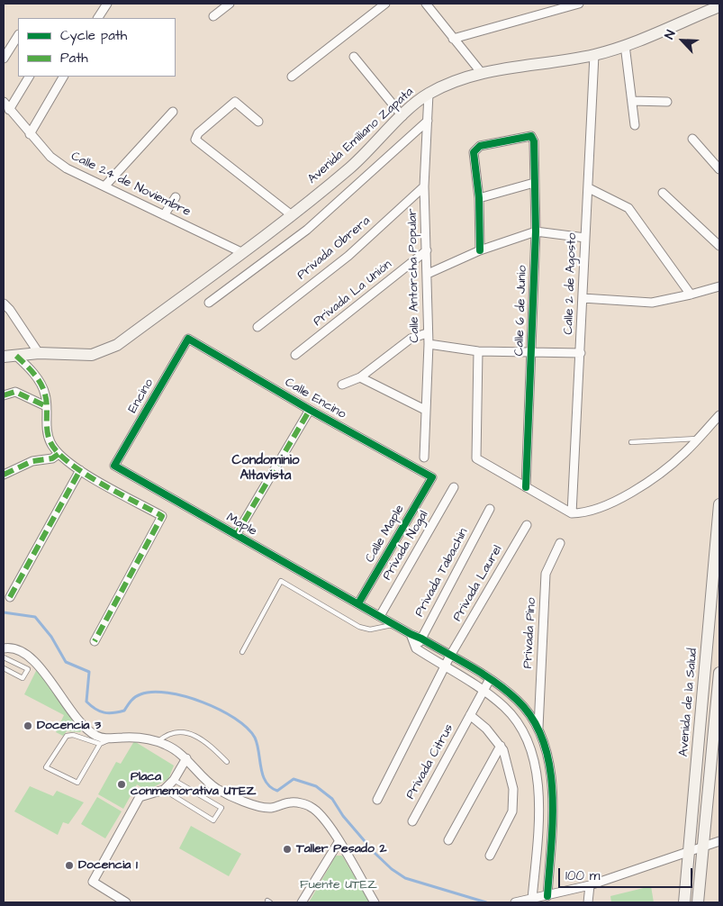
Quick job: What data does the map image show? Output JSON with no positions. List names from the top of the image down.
{
  "streets": {
    "main road": ["Avenida Emiliano Zapata", "Avenida de la Salud"],
    "street": [
      "Calle 24 de Noviembre",
      "Privada Obrera",
      "Calle Antorcha Popular",
      "Calle 2 de Agosto",
      "Privada La Unión",
      "Calle 6 de Junio",
      "Encino",
      "Calle Encino",
      "Maple",
      "Calle Maple",
      "Privada Nogal",
      "Privada Tabachin",
      "Privada Laurel",
      "Privada Pino",
      "Privada Citrus"
    ]
  },
  "crossings": [
    ["Avenida Emiliano Zapata", "Calle 24 de Noviembre"],
    ["Avenida Emiliano Zapata", "Calle Antorcha Popular"],
    ["Avenida Emiliano Zapata", "Calle 2 de Agosto"],
    ["Privada Obrera", "Calle Antorcha Popular"],
    ["Calle Antorcha Popular", "Privada La Unión"],
    ["Encino", "Calle Encino"],
    ["Encino", "Maple"],
    ["Calle Encino", "Calle Maple"],
    ["Maple", "Calle Maple"],
    ["Maple", "Privada Nogal"],
    ["Maple", "Privada Tabachin"],
    ["Maple", "Privada Laurel"],
    ["Maple", "Privada Pino"],
    ["Maple", "Privada Citrus"]
  ],
  "districts": ["Condominio Altavista"],
  "parks": ["Fuente UTEZ"],
  "places": [
    "Docencia 3",
    "Placa conmemorativa UTEZ",
    "Taller Pesado 2",
    "Docencia 1"
  ],
  "legend": ["Cycle path", "Path"],
  "scale_bar": "100 m",
  "north": "top left"
}
